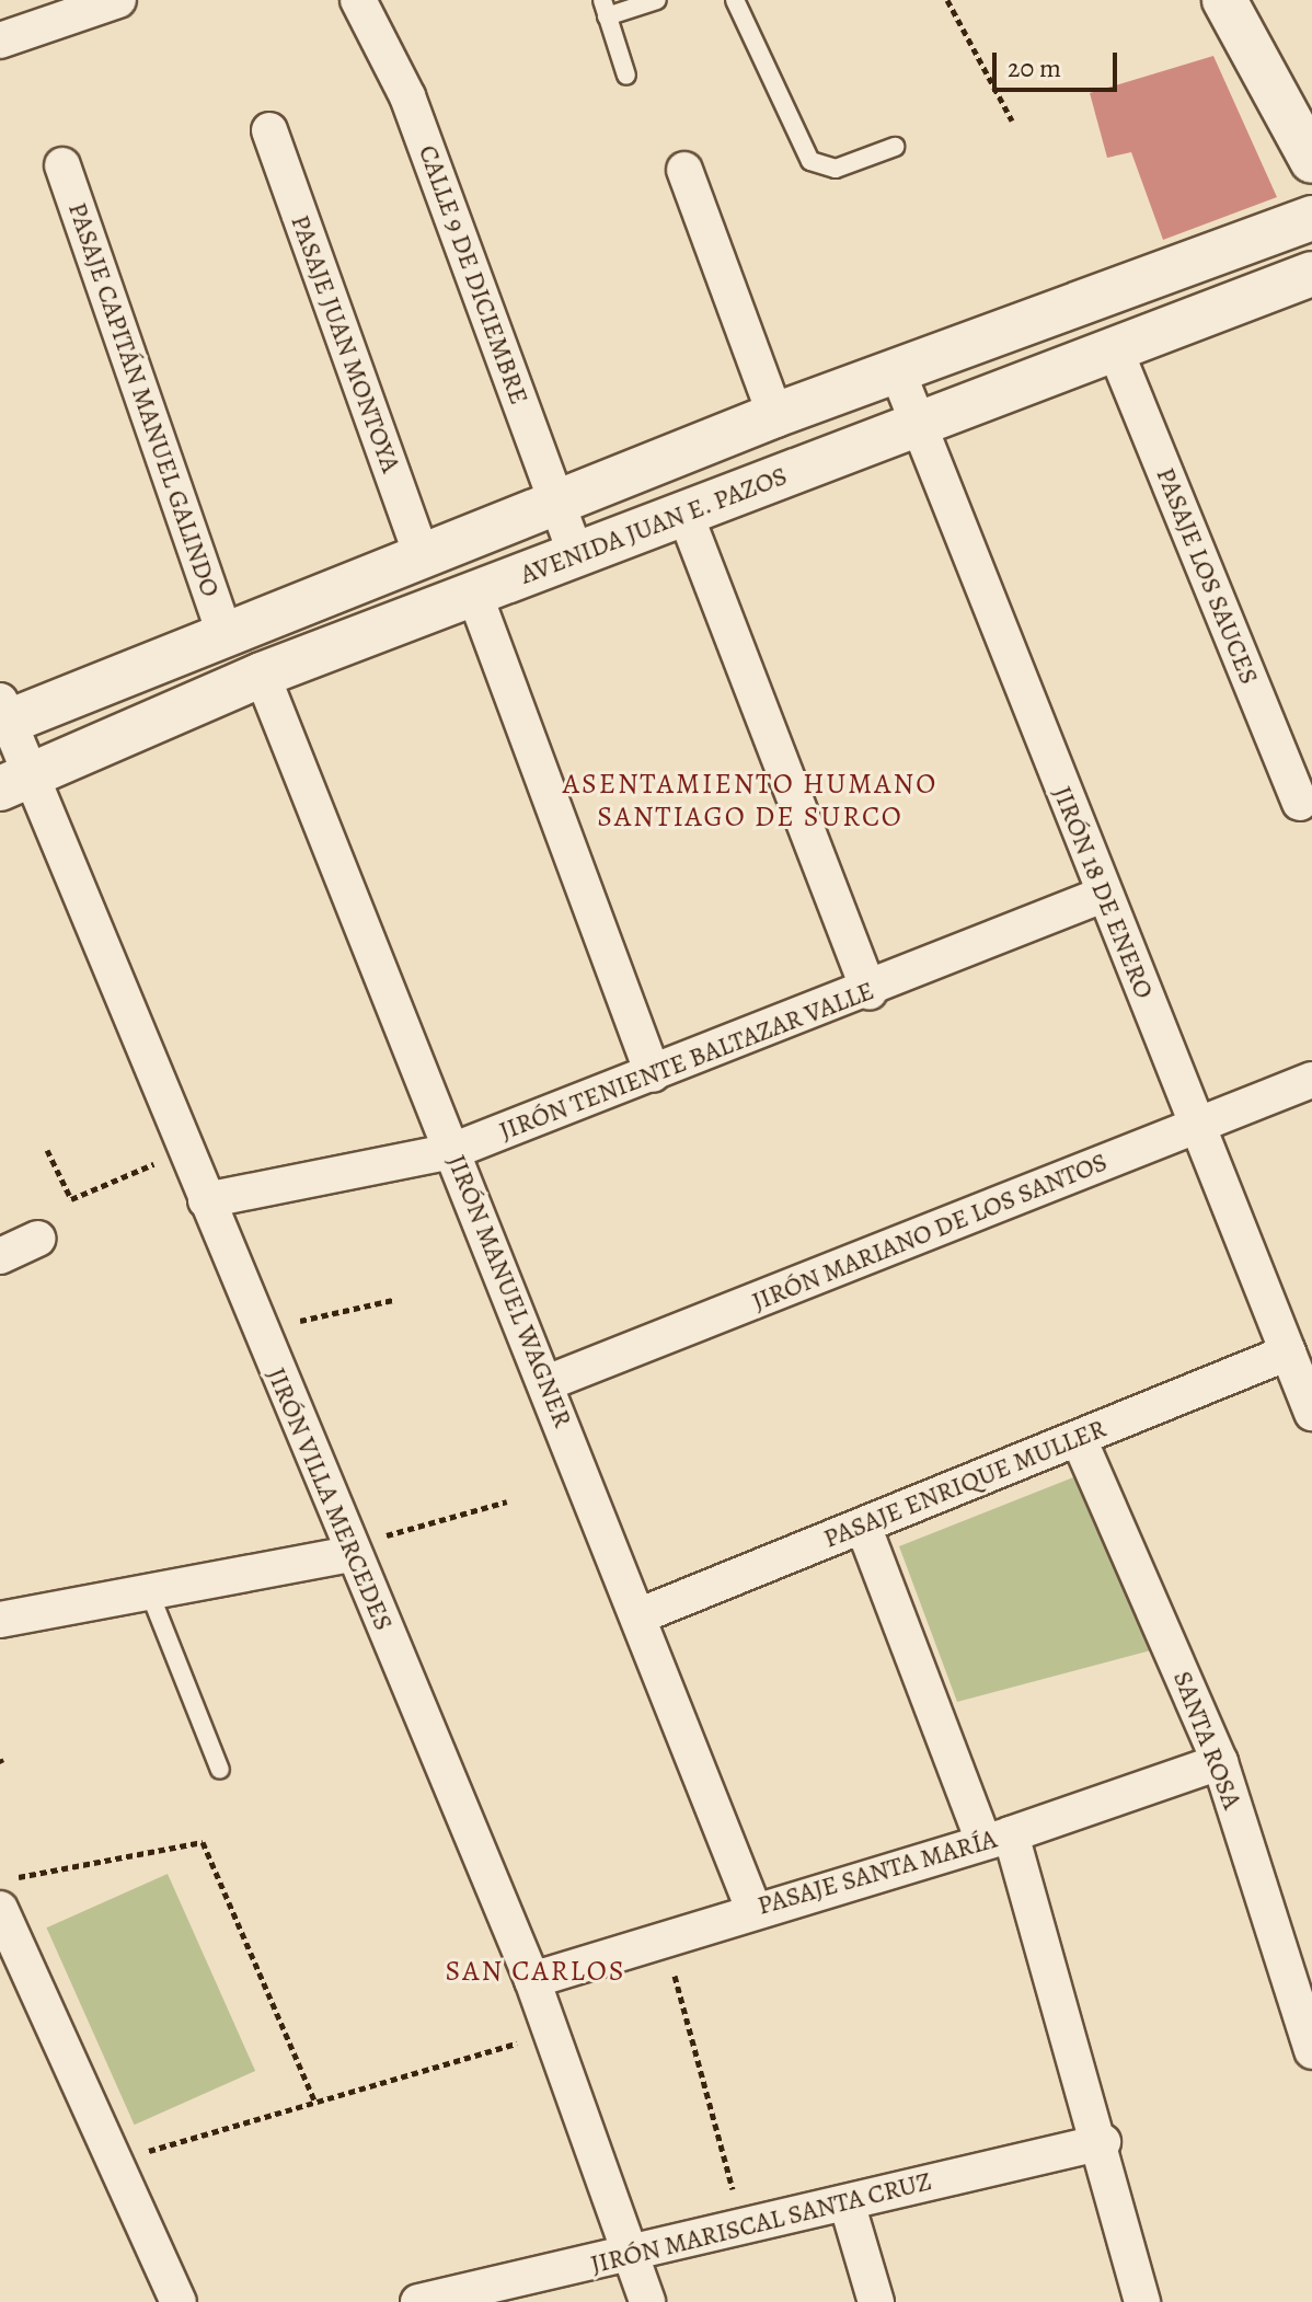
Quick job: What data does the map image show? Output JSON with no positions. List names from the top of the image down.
{
  "streets": {
    "street": [
      "CALLE 9 DE DICIEMBRE",
      "PASAJE JUAN MONTOYA",
      "PASAJE CAPITÁN MANUEL GALINDO",
      "AVENIDA JUAN E. PAZOS",
      "PASAJE LOS SAUCES",
      "JIRÓN 18 DE ENERO",
      "JIRÓN TENIENTE BALTAZAR VALLE",
      "JIRÓN MARIANO DE LOS SANTOS",
      "JIRÓN MANUEL WAGNER",
      "PASAJE ENRIQUE MULLER",
      "JIRÓN VILLA MERCEDES",
      "SANTA ROSA",
      "PASAJE SANTA MARÍA",
      "JIRÓN MARISCAL SANTA CRUZ"
    ]
  },
  "crossings": [
    ["CALLE 9 DE DICIEMBRE", "AVENIDA JUAN E. PAZOS"],
    ["AVENIDA JUAN E. PAZOS", "PASAJE LOS SAUCES"],
    ["AVENIDA JUAN E. PAZOS", "JIRÓN 18 DE ENERO"],
    ["AVENIDA JUAN E. PAZOS", "JIRÓN MANUEL WAGNER"],
    ["AVENIDA JUAN E. PAZOS", "JIRÓN VILLA MERCEDES"],
    ["JIRÓN 18 DE ENERO", "JIRÓN TENIENTE BALTAZAR VALLE"],
    ["JIRÓN 18 DE ENERO", "JIRÓN MARIANO DE LOS SANTOS"],
    ["JIRÓN 18 DE ENERO", "PASAJE ENRIQUE MULLER"],
    ["JIRÓN TENIENTE BALTAZAR VALLE", "JIRÓN MANUEL WAGNER"],
    ["JIRÓN TENIENTE BALTAZAR VALLE", "JIRÓN VILLA MERCEDES"],
    ["JIRÓN MARIANO DE LOS SANTOS", "JIRÓN MANUEL WAGNER"],
    ["JIRÓN MANUEL WAGNER", "PASAJE ENRIQUE MULLER"],
    ["JIRÓN MANUEL WAGNER", "PASAJE SANTA MARÍA"],
    ["PASAJE ENRIQUE MULLER", "SANTA ROSA"],
    ["JIRÓN VILLA MERCEDES", "PASAJE SANTA MARÍA"],
    ["JIRÓN VILLA MERCEDES", "JIRÓN MARISCAL SANTA CRUZ"],
    ["SANTA ROSA", "PASAJE SANTA MARÍA"]
  ],
  "districts": ["ASENTAMIENTO HUMANO SANTIAGO DE SURCO", "SAN CARLOS"],
  "scale_bar": "20 m"
}
